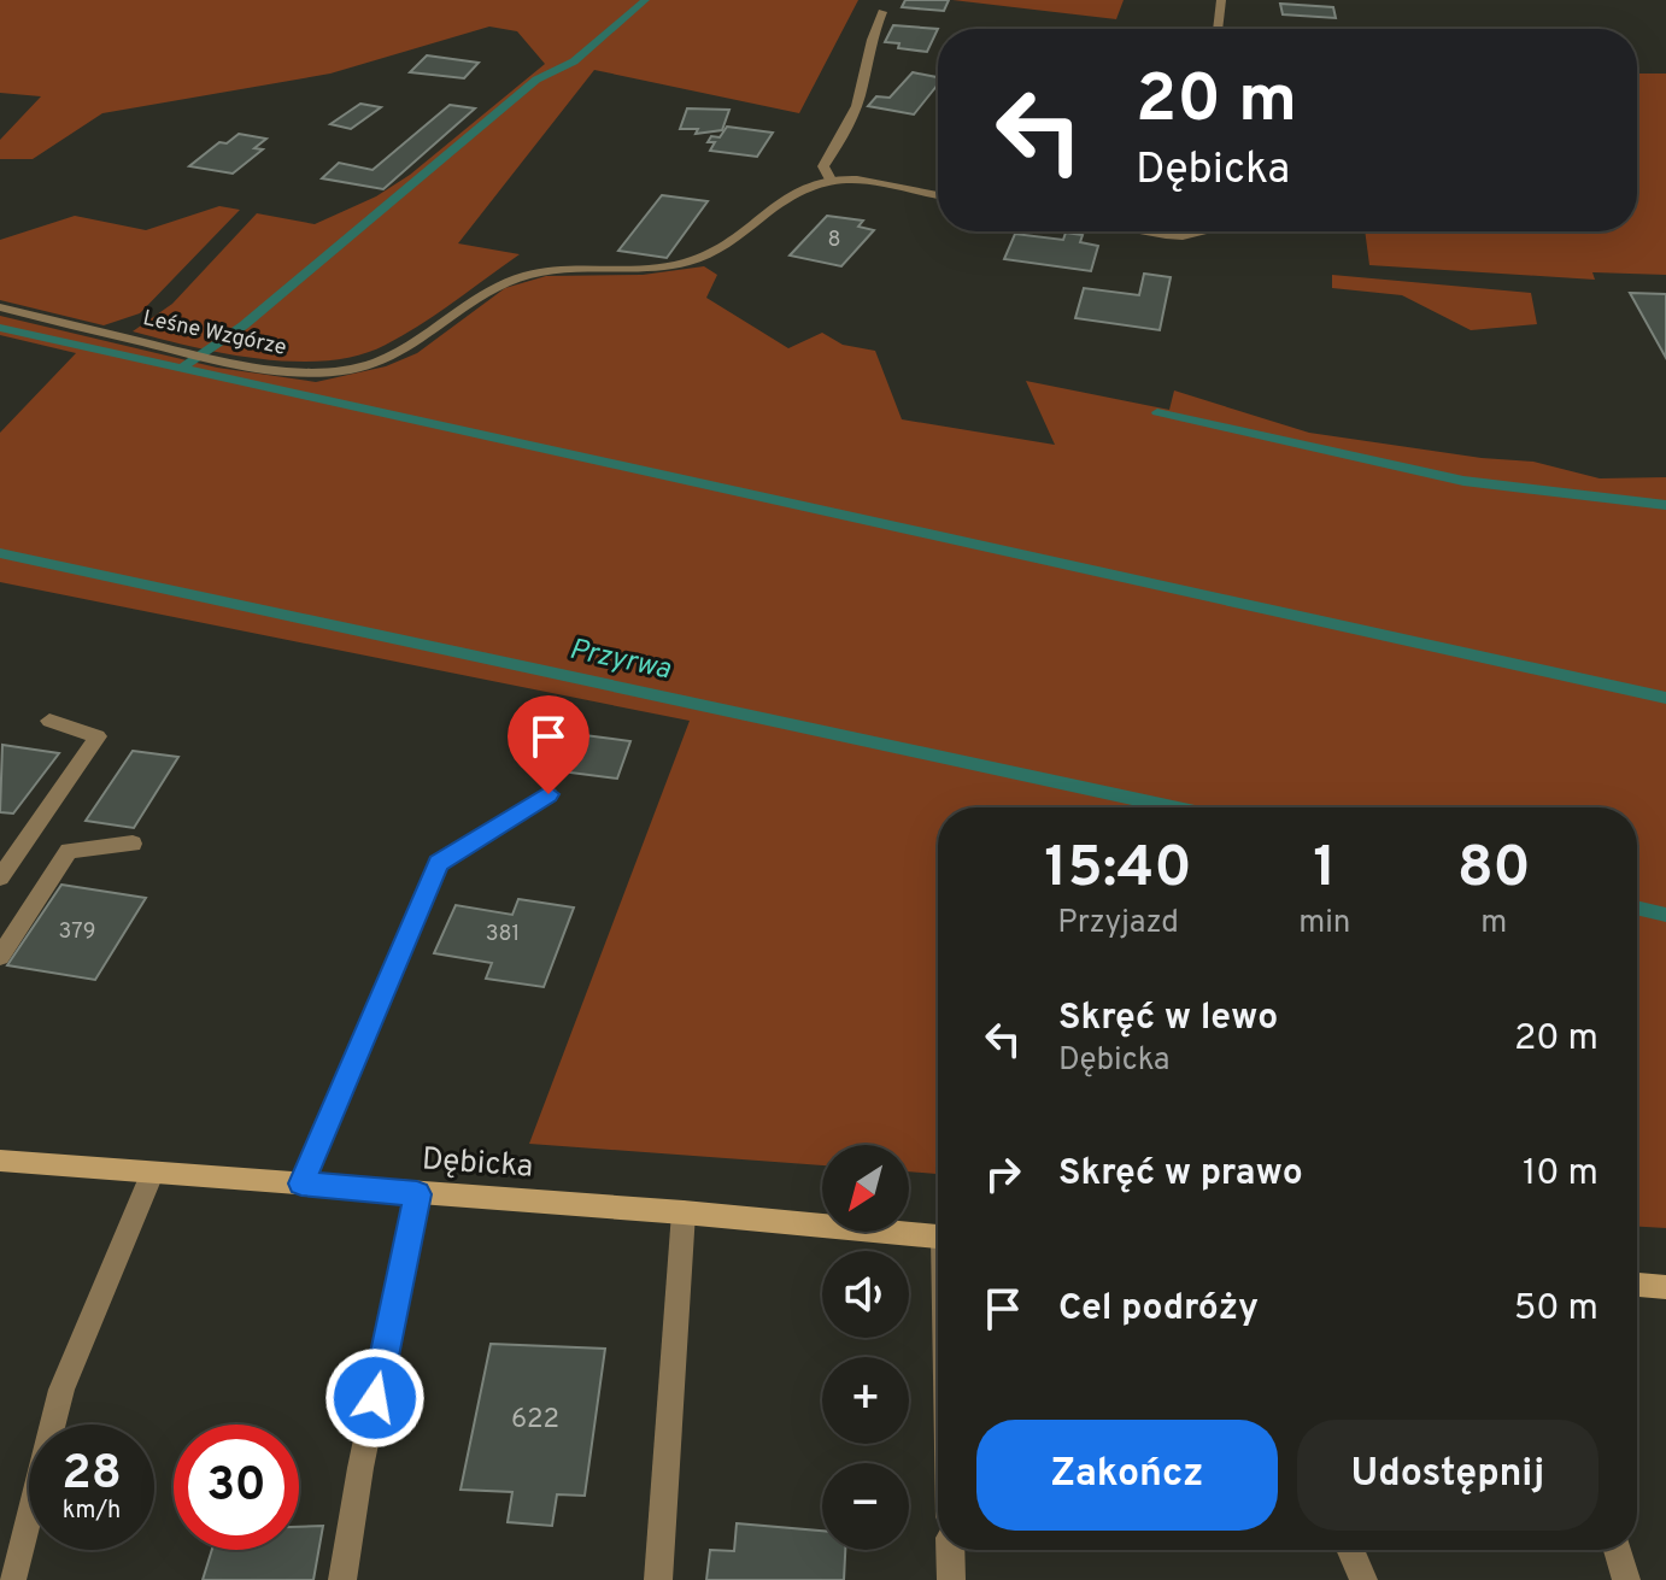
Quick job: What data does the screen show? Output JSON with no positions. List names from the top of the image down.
{
  "streets": {
    "street": ["Leśne Wzgórze", "Dębicka"]
  },
  "water": ["Przyrwa"],
  "house_numbers": [
    "8",
    "379",
    "381",
    "622"
  ],
  "north": "bottom left",
  "page": {
    "turn": ["20 m", "Dębicka"],
    "eta": [
      "15:40",
      "Przyjazd",
      "1",
      "min",
      "80",
      "m"
    ],
    "list": [
      {
        "name": "Skręć w lewo",
        "note": "Dębicka",
        "value": "20 m"
      },
      {
        "name": "Skręć w prawo",
        "value": "10 m"
      },
      {
        "name": "Cel podróży",
        "value": "50 m"
      }
    ],
    "map_buttons": ["+", "−"],
    "buttons": ["Zakończ", "Udostępnij"],
    "speed": "28 km/h",
    "limit": "30"
  }
}
